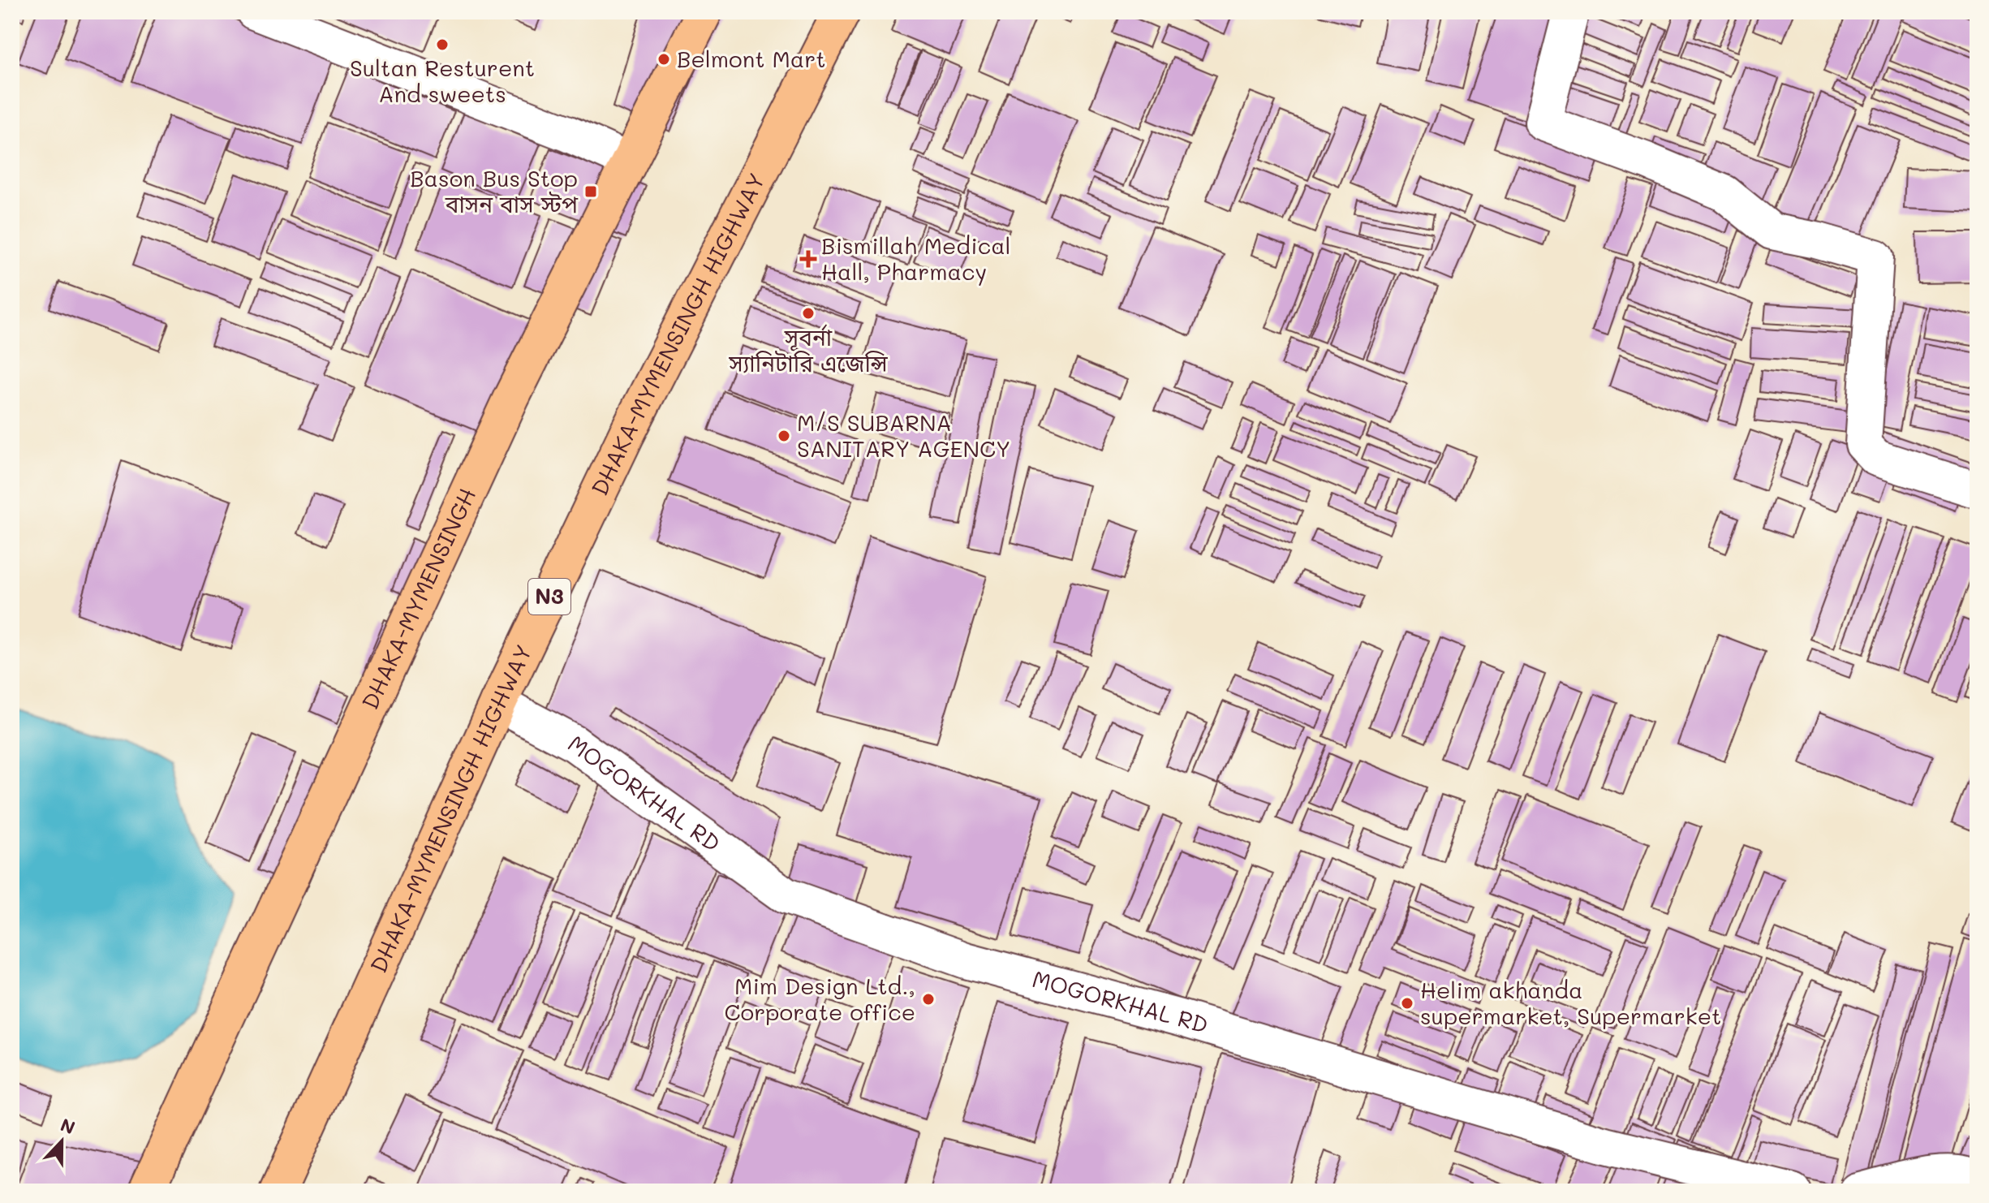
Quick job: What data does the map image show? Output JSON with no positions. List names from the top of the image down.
{
  "streets": {
    "highway": ["DHAKA-MYMENSINGH HIGHWAY", "N3", "DHAKA-MYMENSINGH"],
    "street": ["MOGORKHAL RD"]
  },
  "crossings": [
    ["DHAKA-MYMENSINGH HIGHWAY", "MOGORKHAL RD"]
  ],
  "places": {
    "other": [
      "Sultan Resturent And sweets",
      "Belmont Mart",
      "সূবর্না স্যানিটারি এজেন্সি",
      "M/S SUBARNA SANITARY AGENCY",
      "Mim Design Ltd., Corporate office",
      "Helim akhanda supermarket, Supermarket"
    ],
    "transit": ["Bason Bus Stop বাসন বাস স্টপ"],
    "health": ["Bismillah Medical Hall, Pharmacy"]
  },
  "north": "top"
}
